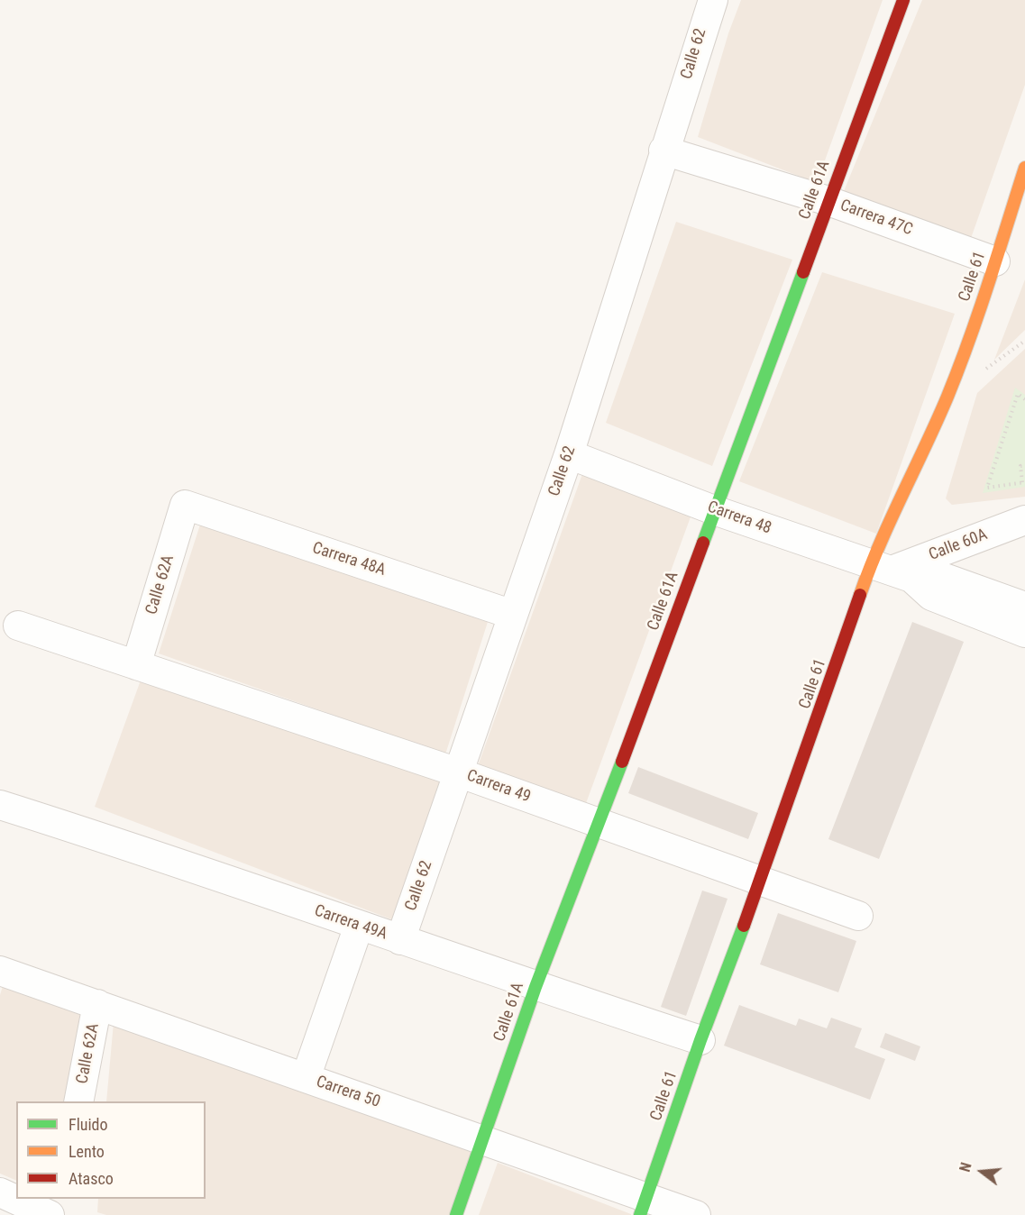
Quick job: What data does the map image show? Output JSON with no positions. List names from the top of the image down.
{
  "streets": {
    "street": [
      "Calle 62",
      "Calle 61A",
      "Carrera 47C",
      "Calle 61",
      "Carrera 48",
      "Calle 60A",
      "Carrera 48A",
      "Calle 62A",
      "Carrera 49",
      "Carrera 49A",
      "Carrera 50"
    ]
  },
  "crossings": [
    ["Calle 62", "Carrera 47C"],
    ["Calle 62", "Carrera 48"],
    ["Calle 62", "Carrera 48A"],
    ["Calle 62", "Carrera 49"],
    ["Calle 62", "Carrera 49A"],
    ["Calle 61A", "Carrera 47C"],
    ["Calle 61A", "Carrera 48"],
    ["Calle 61A", "Carrera 49"],
    ["Calle 61A", "Carrera 49A"],
    ["Calle 61A", "Carrera 50"],
    ["Carrera 47C", "Calle 61"],
    ["Calle 61", "Carrera 48"],
    ["Calle 61", "Calle 60A"],
    ["Calle 61", "Carrera 49"],
    ["Calle 61", "Carrera 49A"],
    ["Calle 61", "Carrera 50"],
    ["Carrera 48", "Calle 60A"],
    ["Carrera 48A", "Calle 62A"],
    ["Calle 62A", "Carrera 49"],
    ["Calle 62A", "Carrera 50"]
  ],
  "legend": ["Fluido", "Lento", "Atasco"],
  "north": "left"
}
